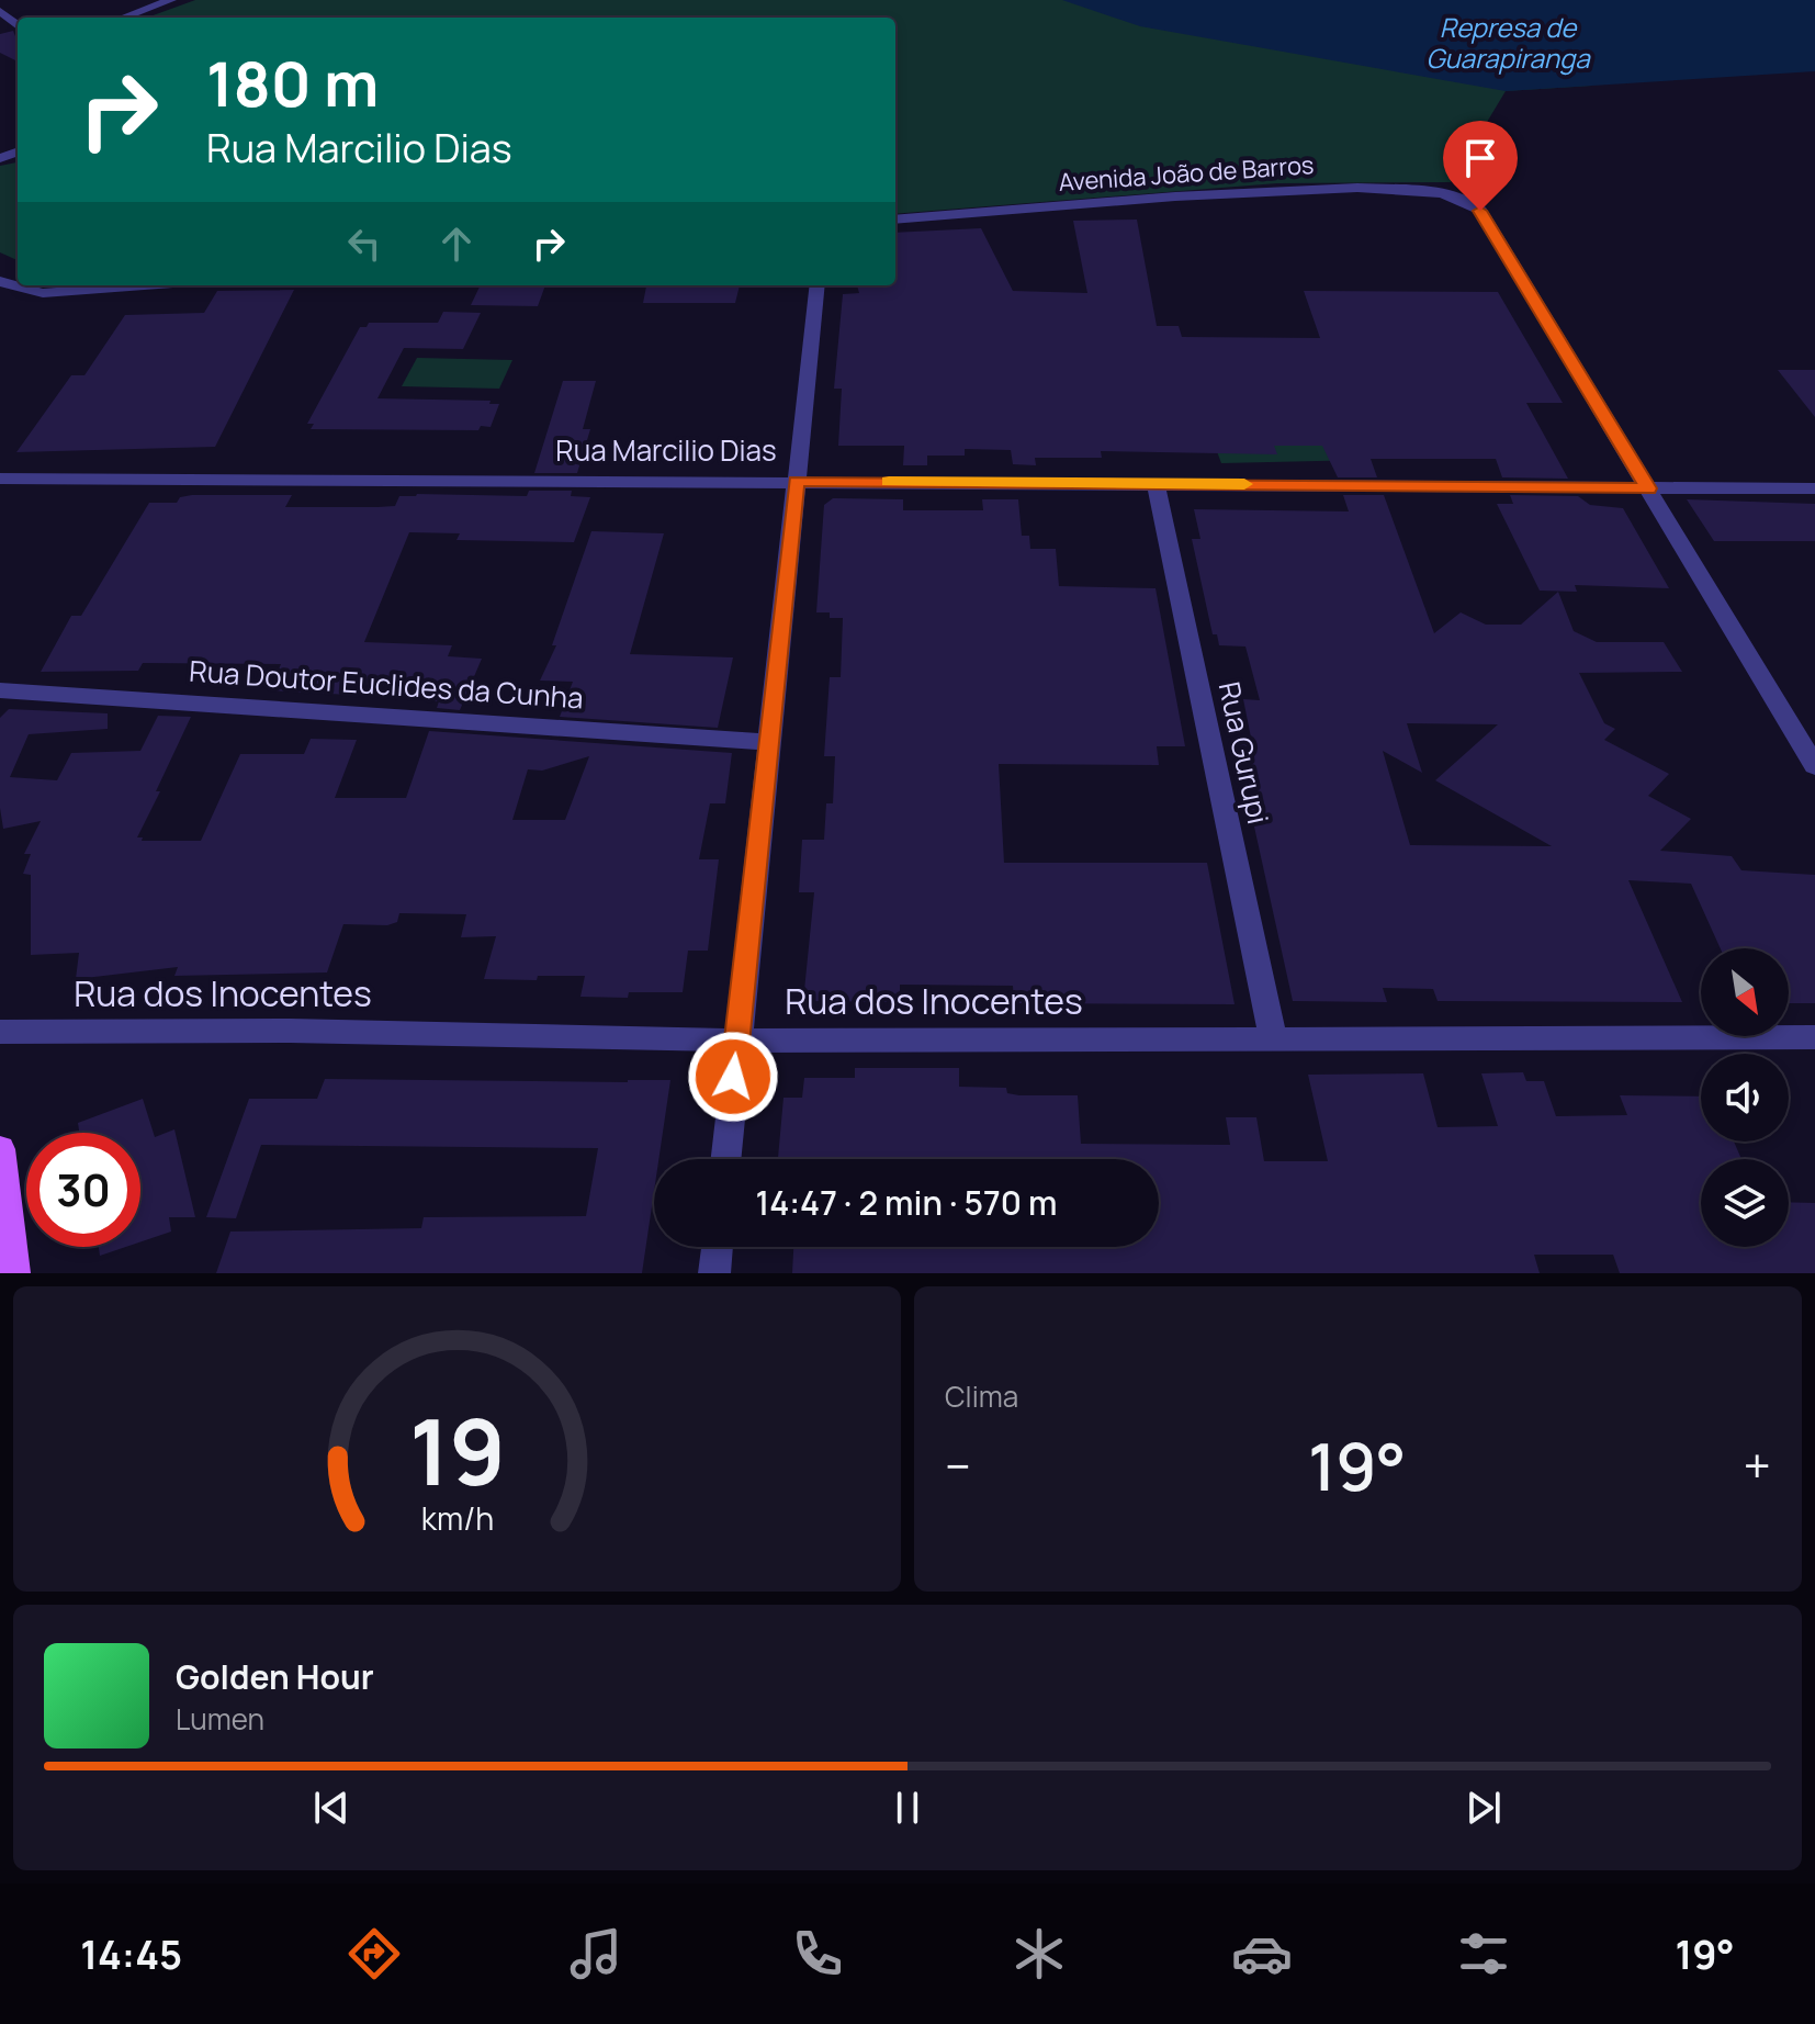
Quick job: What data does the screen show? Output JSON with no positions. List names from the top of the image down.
{
  "streets": {
    "street": [
      "Avenida João de Barros",
      "Rua Marcilio Dias",
      "Rua Doutor Euclides da Cunha",
      "Rua Gurupi",
      "Rua dos Inocentes"
    ]
  },
  "crossings": [
    ["Avenida João de Barros", "Rua Marcilio Dias"],
    ["Rua Marcilio Dias", "Rua Gurupi"],
    ["Rua Gurupi", "Rua dos Inocentes"]
  ],
  "water": ["Represa de Guarapiranga"],
  "north": "bottom right",
  "page": {
    "turn": ["180 m", "Rua Marcilio Dias"],
    "limit": "30",
    "trip": "14:47 · 2 min · 570 m",
    "tile": "Clima",
    "heat": ["−", "19°", "+"],
    "song": ["Golden Hour", "Lumen"],
    "tabs": ["14:45", "19°"],
    "gauge": ["19", "km/h"]
  }
}
